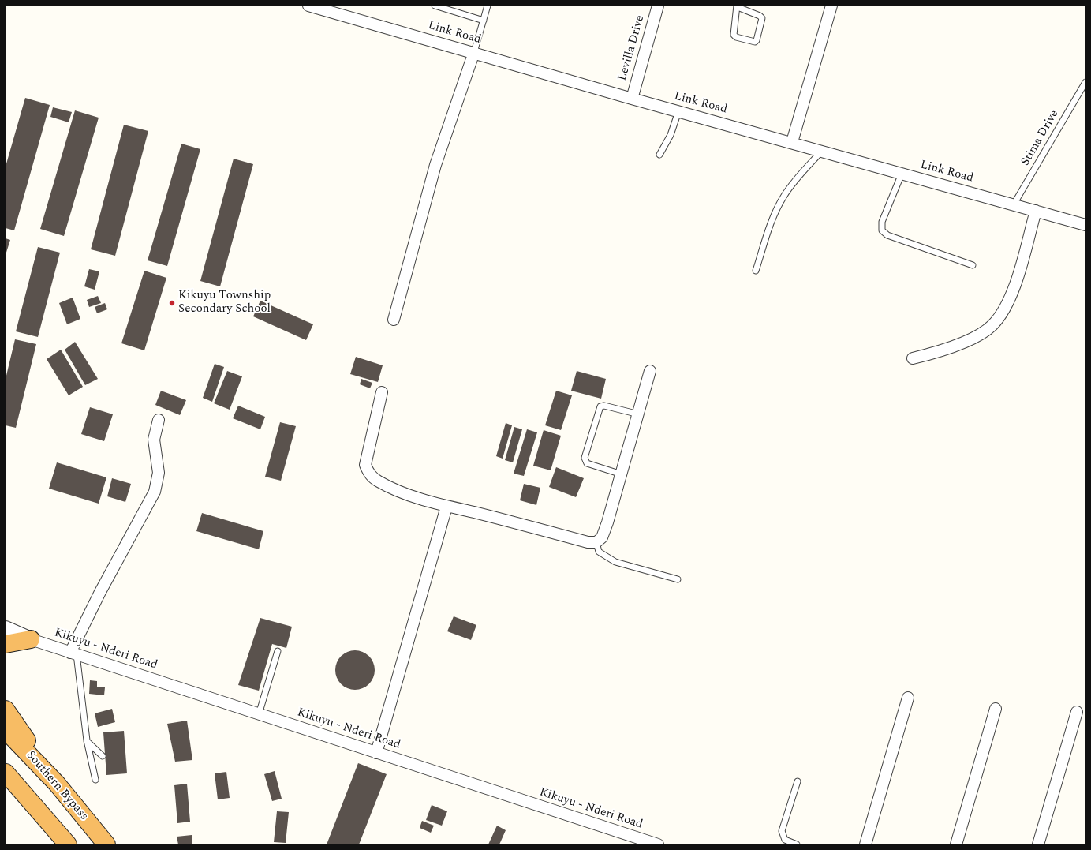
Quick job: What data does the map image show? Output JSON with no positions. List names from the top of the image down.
{
  "streets": {
    "highway": ["Southern Bypass"],
    "street": ["Link Road", "Levilla Drive", "Kikuyu - Nderi Road"],
    "lane": ["Stima Drive"]
  },
  "crossings": [
    ["Link Road", "Levilla Drive"],
    ["Link Road", "Stima Drive"]
  ],
  "places": ["Kikuyu Township Secondary School"]
}
